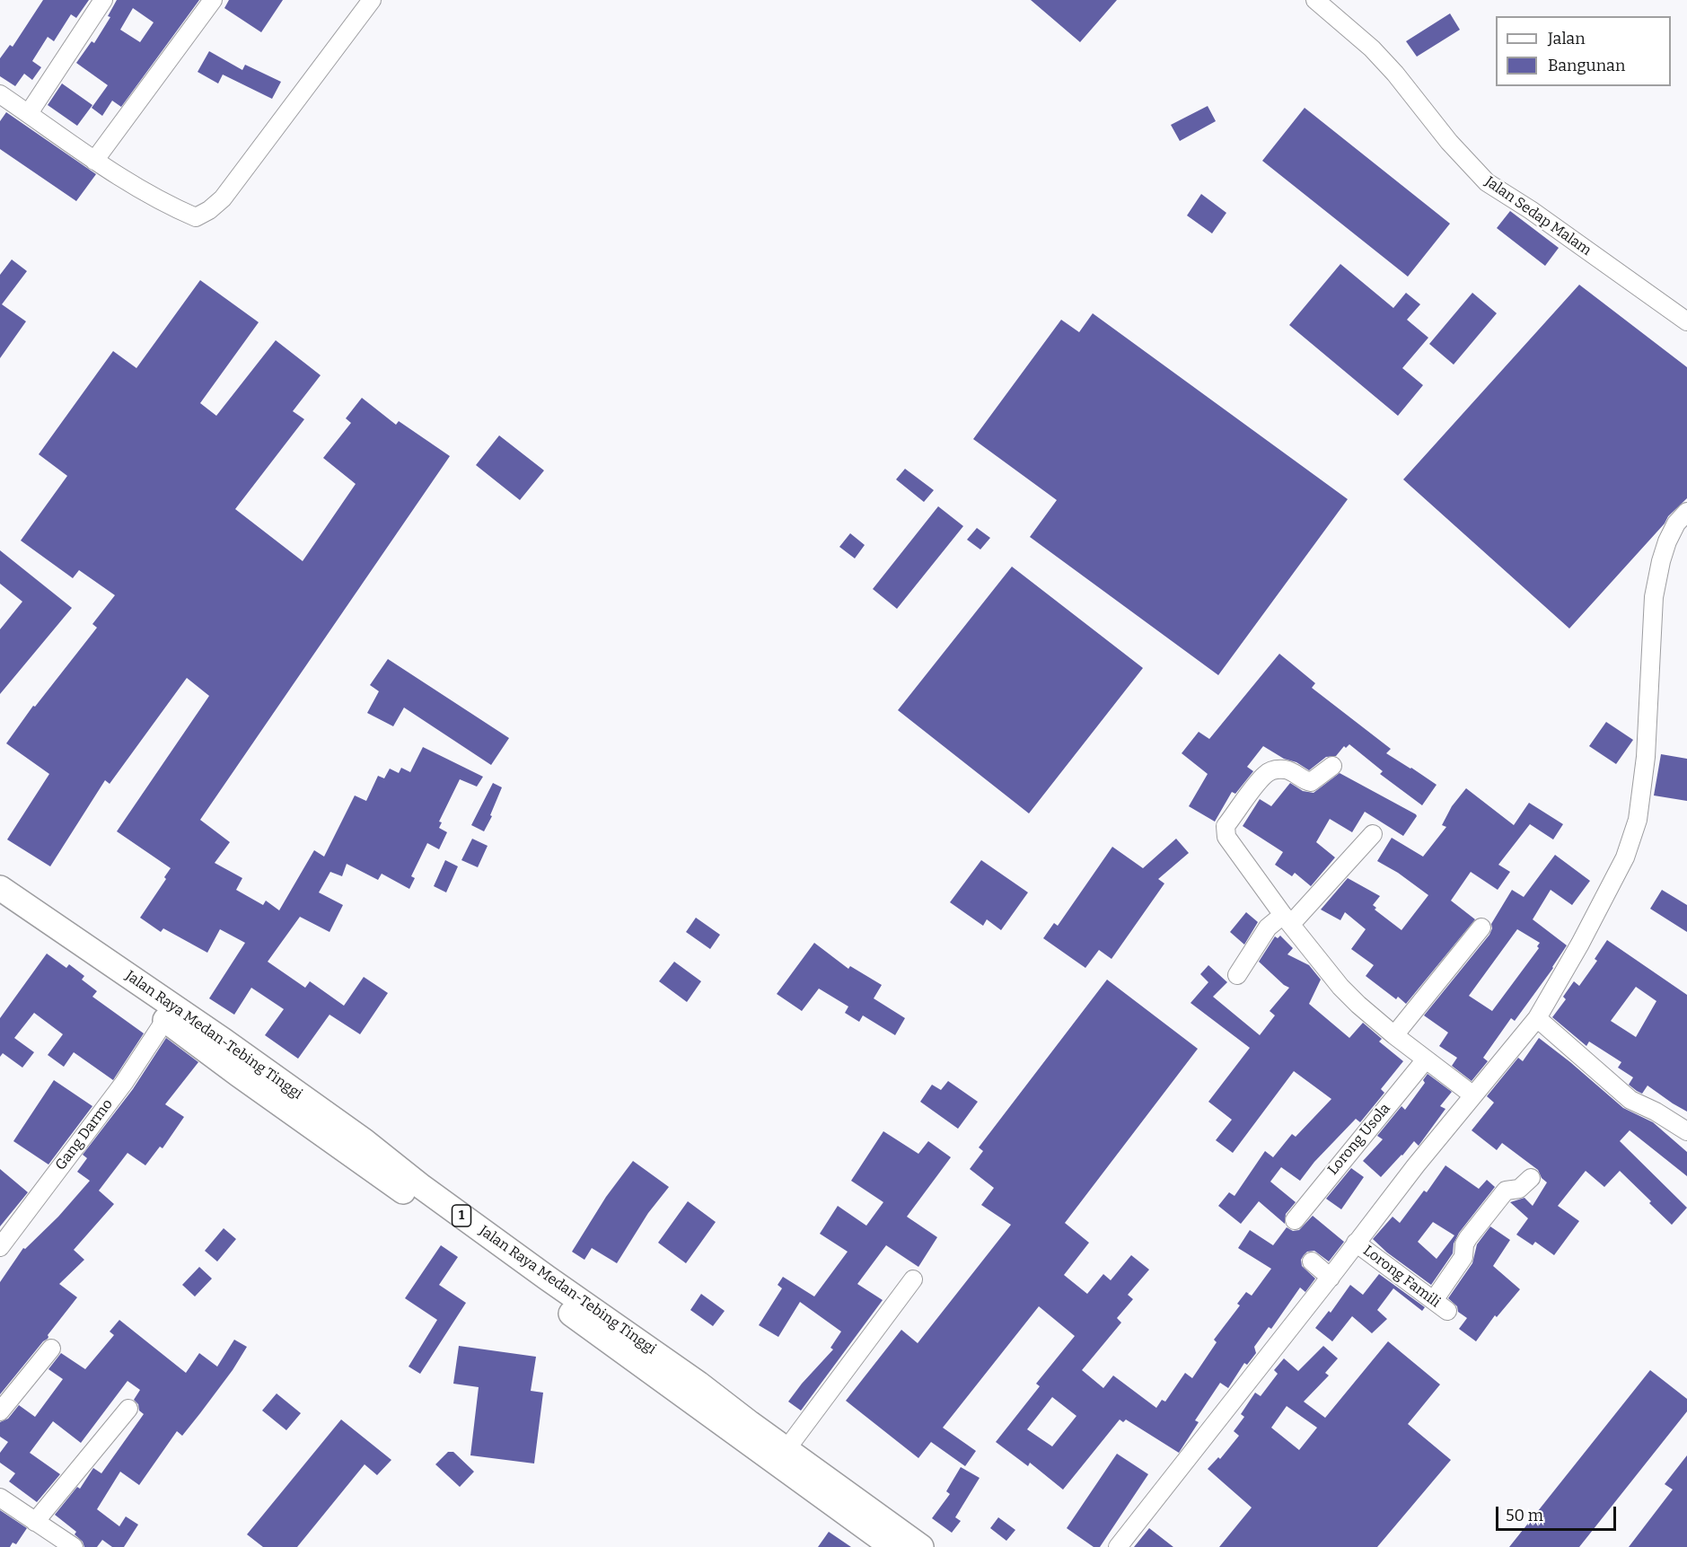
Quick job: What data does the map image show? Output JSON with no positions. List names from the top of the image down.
{
  "streets": {
    "highway": ["Jalan Raya Medan-Tebing Tinggi", "1"],
    "street": [
      "Jalan Sedap Malam",
      "Gang Darmo",
      "Lorong Usola",
      "Lorong Famili"
    ]
  },
  "crossings": [
    ["Jalan Raya Medan-Tebing Tinggi", "Gang Darmo"]
  ],
  "legend": ["Jalan", "Bangunan"],
  "scale_bar": "50 m"
}
